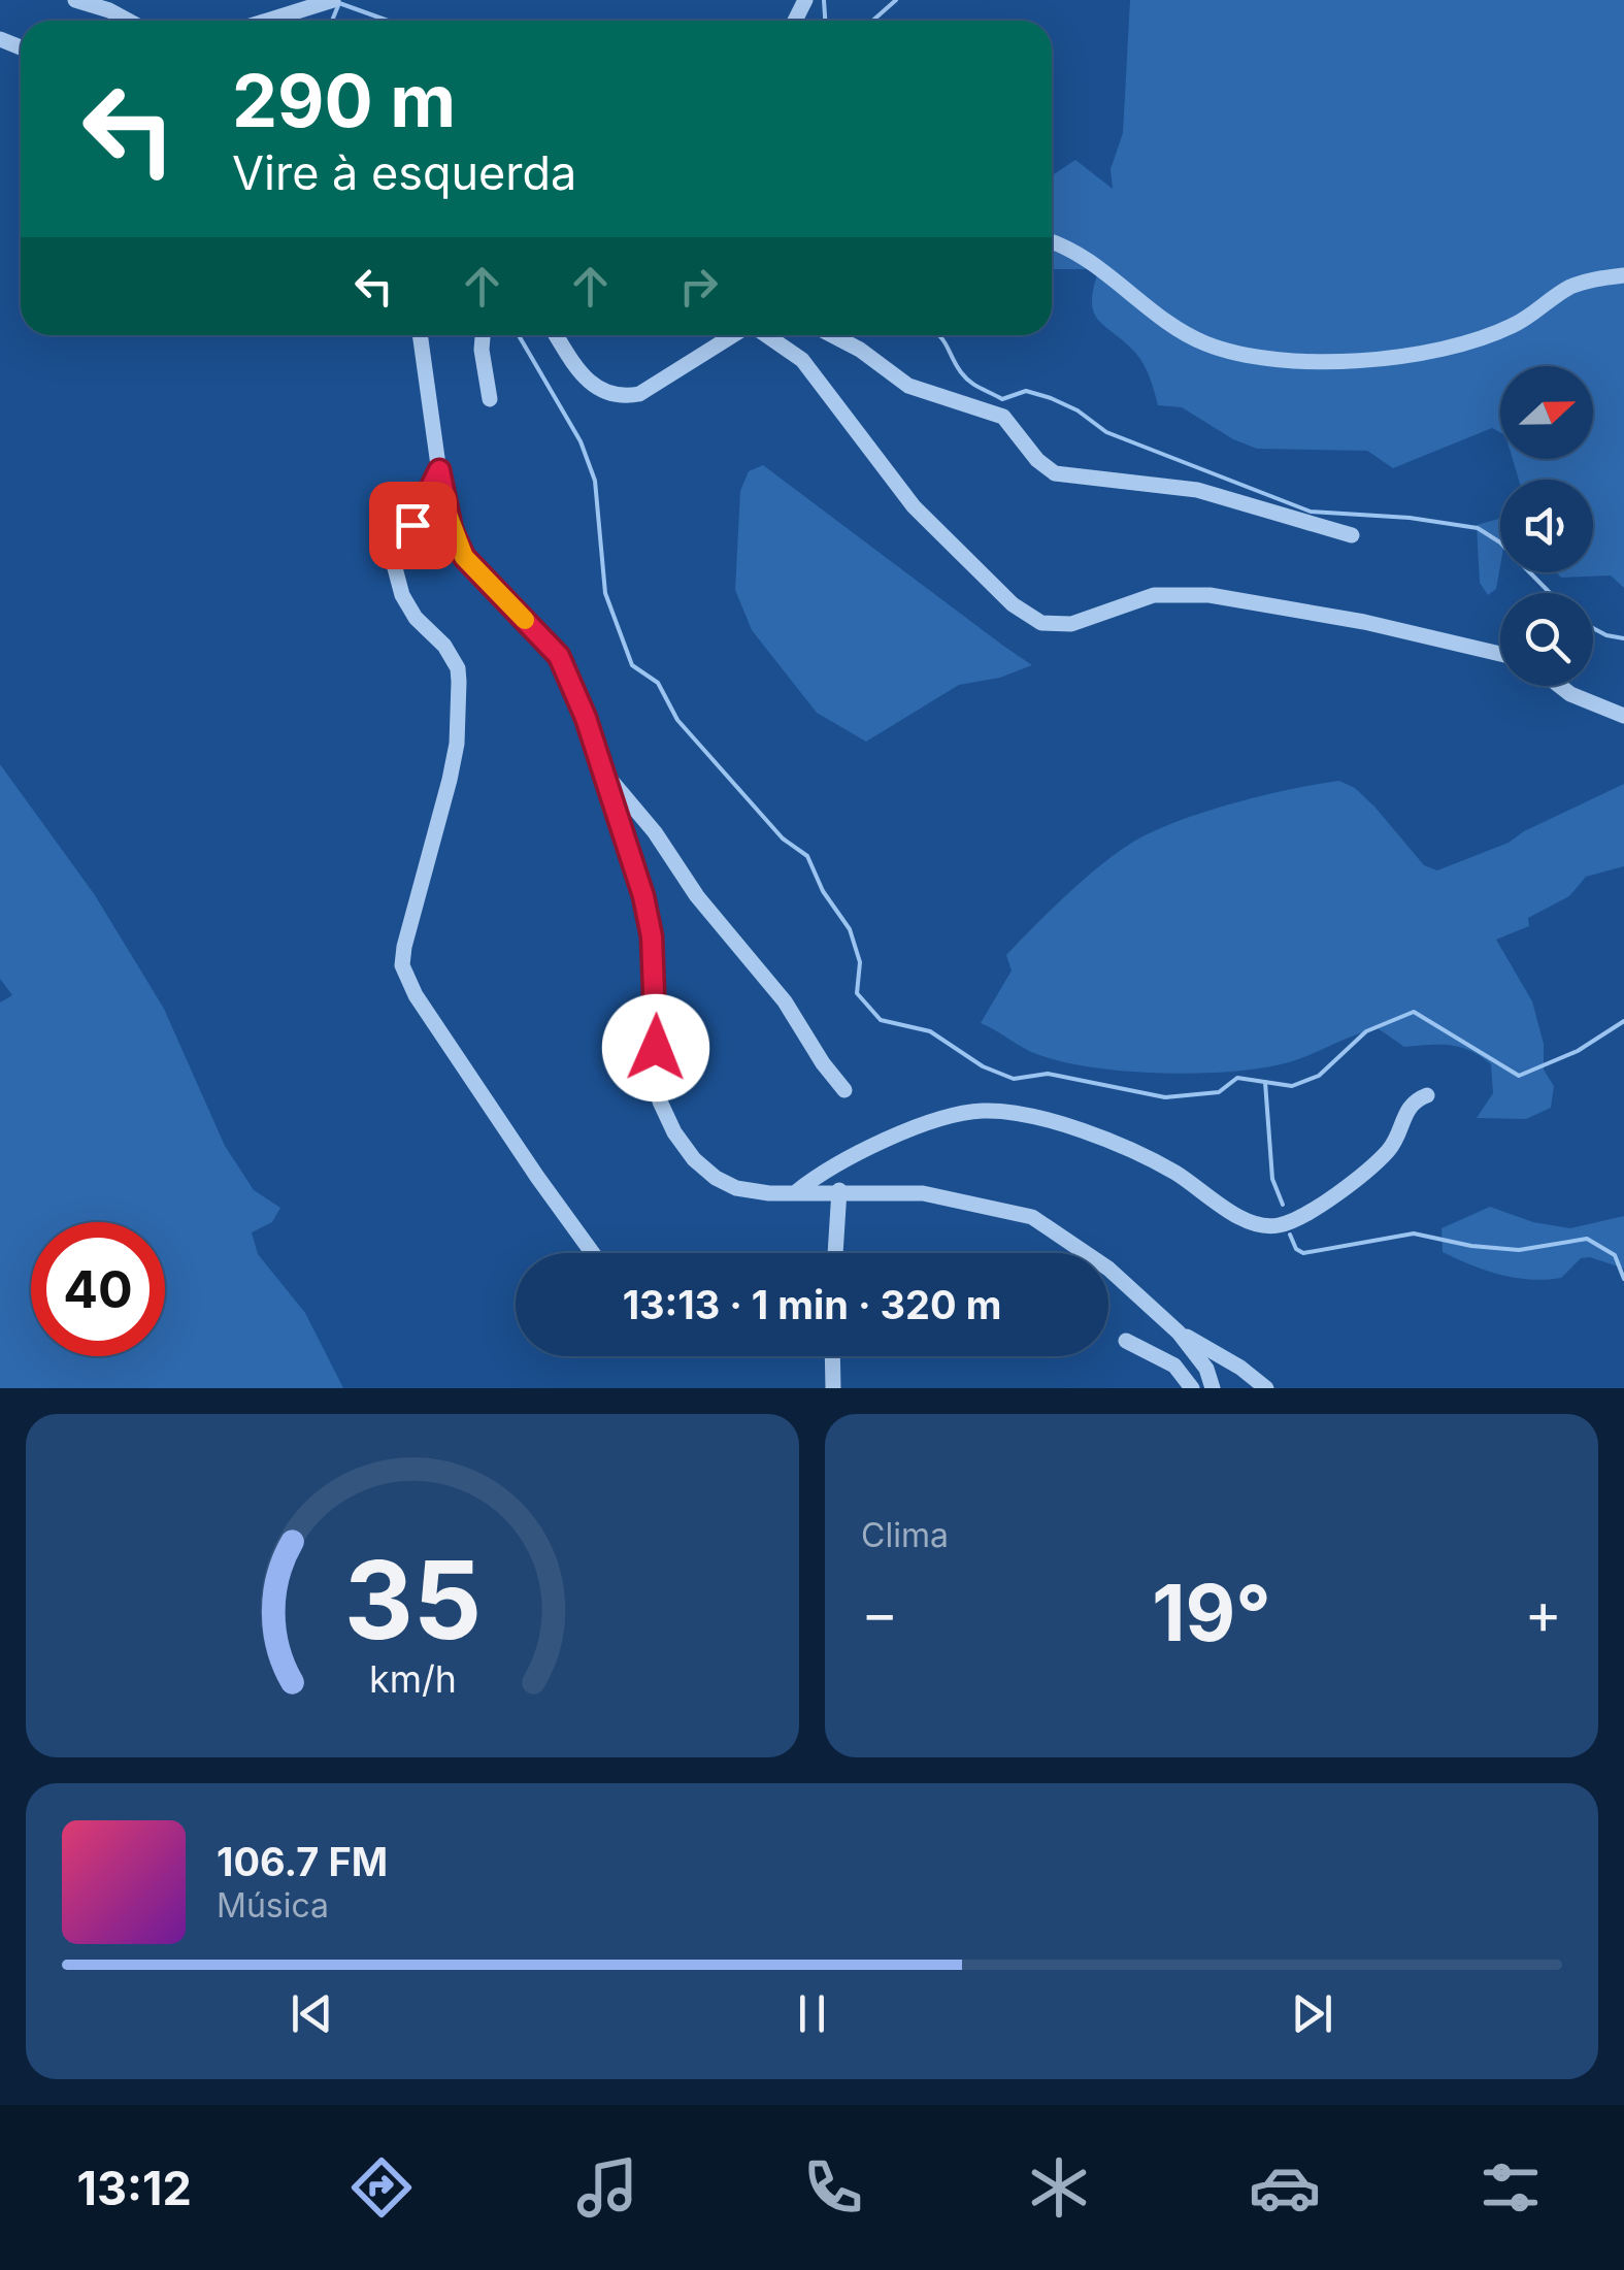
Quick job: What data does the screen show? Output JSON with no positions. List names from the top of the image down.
{
  "north": "right",
  "page": {
    "turn": ["290 m", "Vire à esquerda"],
    "limit": "40",
    "trip": "13:13 · 1 min · 320 m",
    "tile": "Clima",
    "heat": ["−", "19°", "+"],
    "song": ["106.7 FM", "Música"],
    "tabs": "13:12",
    "gauge": ["35", "km/h"]
  }
}
